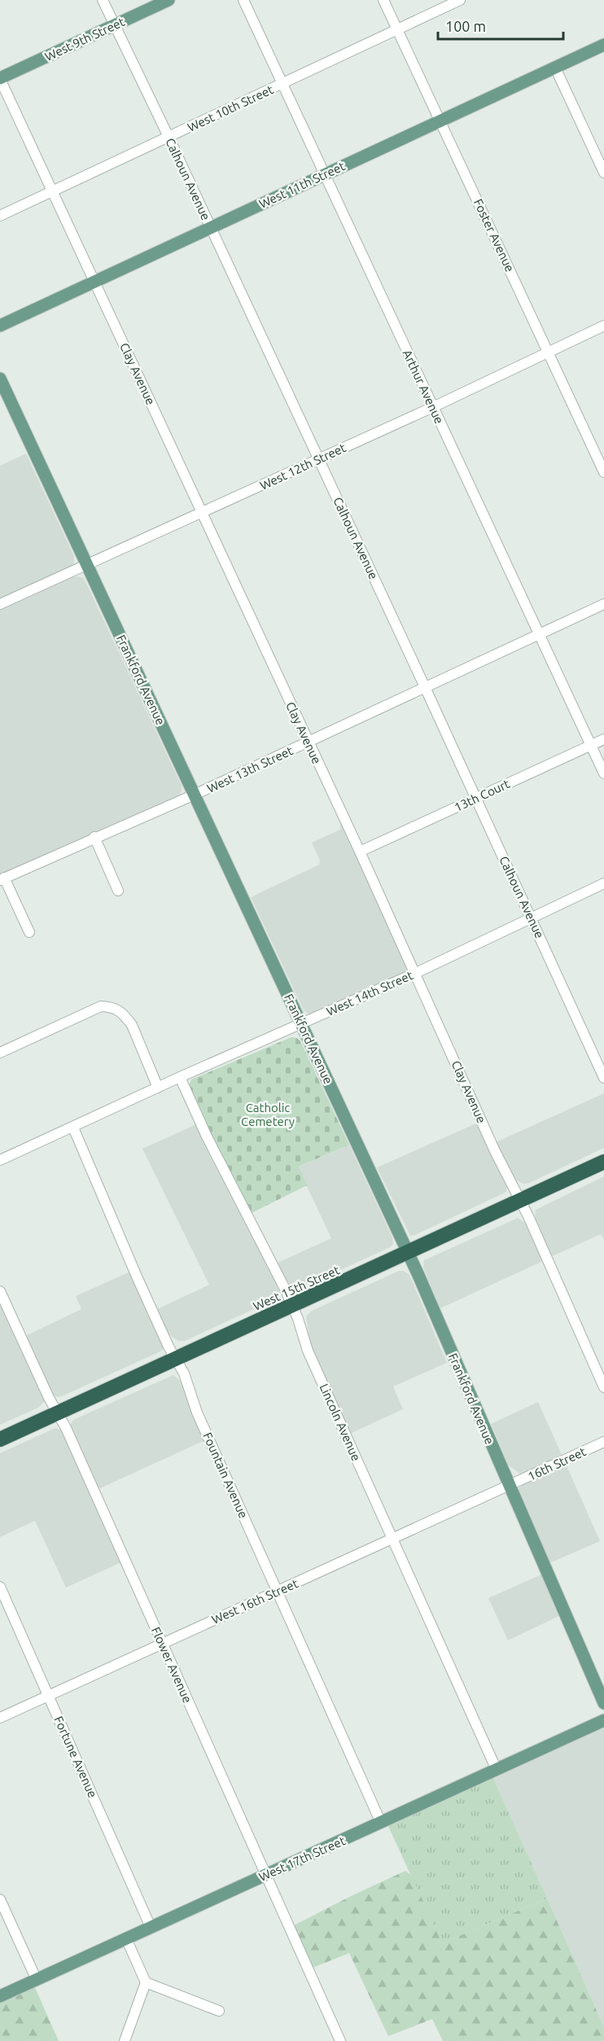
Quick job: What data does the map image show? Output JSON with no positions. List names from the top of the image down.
{
  "streets": {
    "highway": ["West 15th Street"],
    "main road": [
      "West 9th Street",
      "West 11th Street",
      "Frankford Avenue",
      "West 17th Street"
    ],
    "street": [
      "West 10th Street",
      "Calhoun Avenue",
      "Foster Avenue",
      "Clay Avenue",
      "Arthur Avenue",
      "West 12th Street",
      "West 13th Street",
      "13th Court",
      "West 14th Street",
      "Lincoln Avenue",
      "16th Street",
      "Fountain Avenue",
      "West 16th Street",
      "Flower Avenue",
      "Fortune Avenue"
    ]
  },
  "crossings": [
    ["West 9th Street", "Calhoun Avenue"],
    ["West 9th Street", "Clay Avenue"],
    ["West 10th Street", "Calhoun Avenue"],
    ["West 10th Street", "Foster Avenue"],
    ["West 10th Street", "Clay Avenue"],
    ["West 10th Street", "Arthur Avenue"],
    ["Calhoun Avenue", "West 11th Street"],
    ["Calhoun Avenue", "West 12th Street"],
    ["Calhoun Avenue", "West 13th Street"],
    ["Calhoun Avenue", "13th Court"],
    ["Calhoun Avenue", "West 14th Street"],
    ["West 11th Street", "Foster Avenue"],
    ["West 11th Street", "Clay Avenue"],
    ["West 11th Street", "Arthur Avenue"],
    ["Foster Avenue", "West 12th Street"],
    ["Clay Avenue", "West 12th Street"],
    ["Clay Avenue", "West 13th Street"],
    ["Clay Avenue", "13th Court"],
    ["Clay Avenue", "West 14th Street"],
    ["Clay Avenue", "West 15th Street"],
    ["Arthur Avenue", "West 12th Street"],
    ["Arthur Avenue", "West 13th Street"],
    ["Arthur Avenue", "13th Court"],
    ["West 12th Street", "Frankford Avenue"],
    ["Frankford Avenue", "West 13th Street"],
    ["Frankford Avenue", "West 14th Street"],
    ["Frankford Avenue", "West 15th Street"],
    ["Frankford Avenue", "16th Street"],
    ["Frankford Avenue", "West 16th Street"],
    ["West 14th Street", "Lincoln Avenue"],
    ["West 14th Street", "Fountain Avenue"],
    ["West 15th Street", "Lincoln Avenue"],
    ["West 15th Street", "Fountain Avenue"],
    ["West 15th Street", "Flower Avenue"],
    ["Lincoln Avenue", "West 16th Street"],
    ["Lincoln Avenue", "West 17th Street"],
    ["16th Street", "West 16th Street"],
    ["Fountain Avenue", "West 16th Street"],
    ["Fountain Avenue", "West 17th Street"],
    ["West 16th Street", "Flower Avenue"],
    ["West 16th Street", "Fortune Avenue"],
    ["Flower Avenue", "West 17th Street"],
    ["Fortune Avenue", "West 17th Street"]
  ],
  "parks": ["Catholic Cemetery"],
  "scale_bar": "100 m"
}
